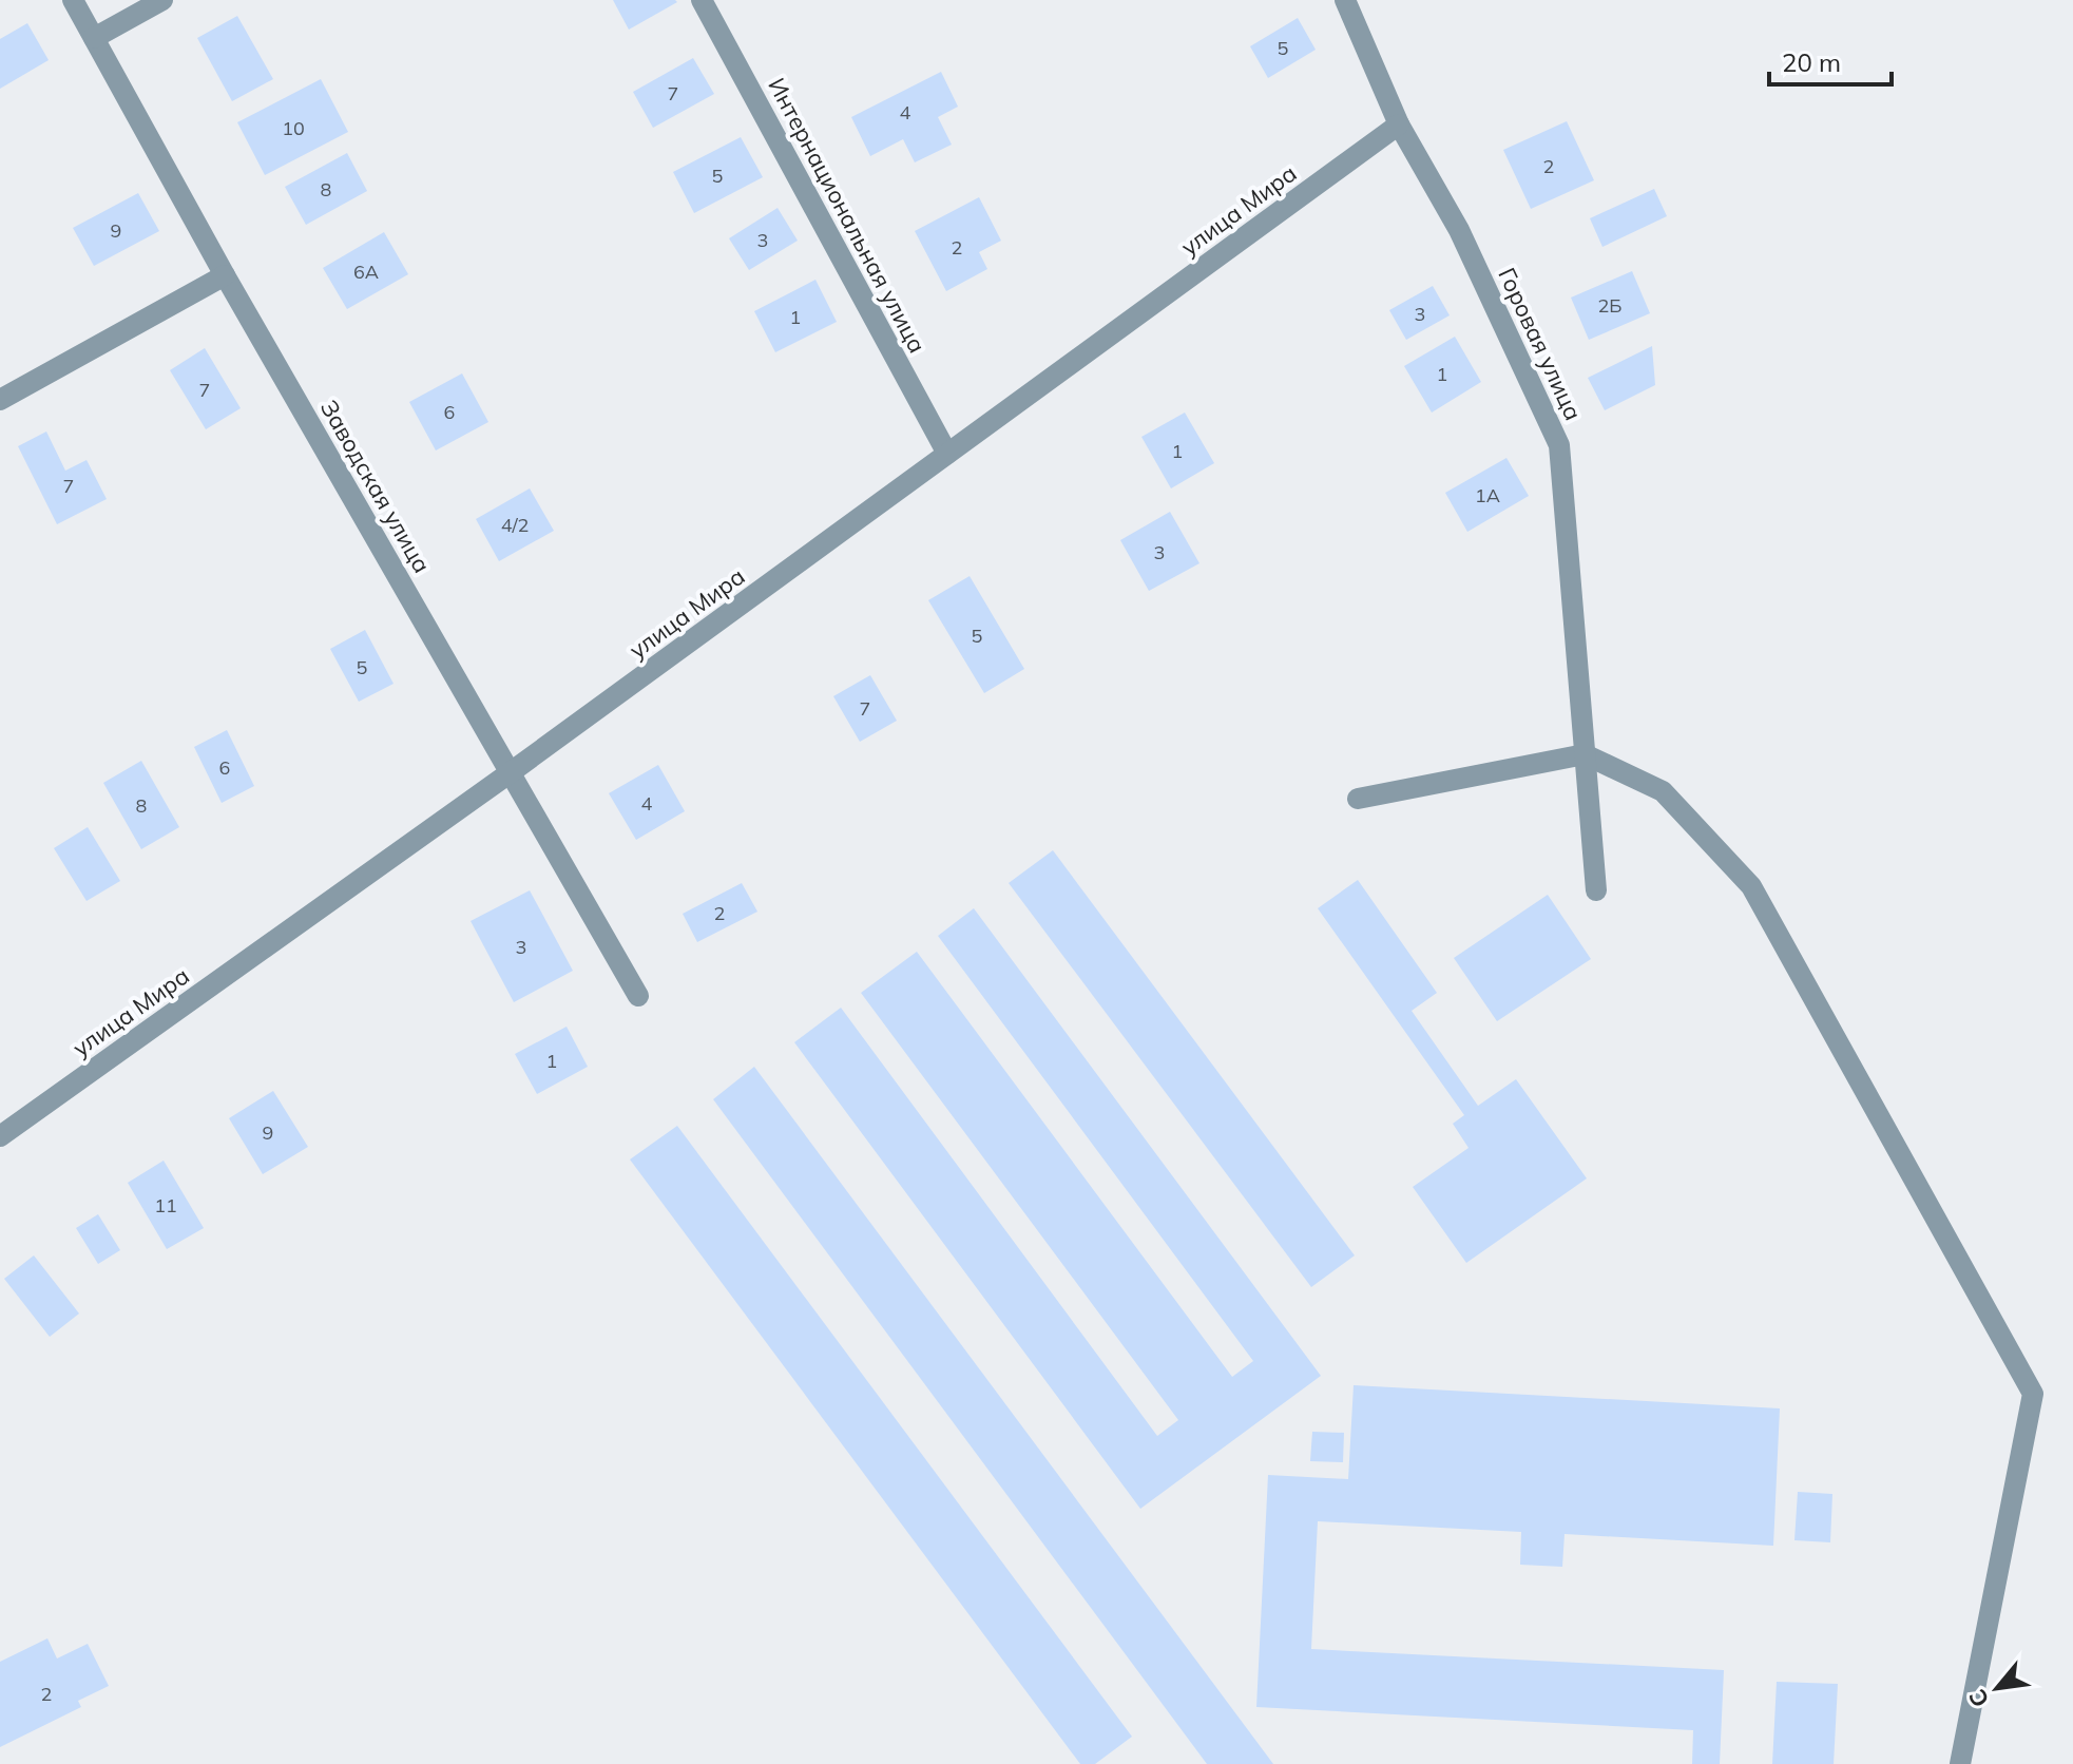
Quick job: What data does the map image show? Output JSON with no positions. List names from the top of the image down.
{
  "streets": {
    "street": [
      "улица Мира",
      "Интернациональная улица",
      "Горовая улица",
      "Заводская улица"
    ]
  },
  "crossings": [
    ["улица Мира", "Интернациональная улица"],
    ["улица Мира", "Горовая улица"],
    ["улица Мира", "Заводская улица"]
  ],
  "house_numbers": [
    "5",
    "7",
    "4",
    "10",
    "2",
    "5",
    "8",
    "9",
    "3",
    "2",
    "6А",
    "2Б",
    "3",
    "1",
    "1",
    "7",
    "6",
    "1",
    "7",
    "1А",
    "4/2",
    "3",
    "5",
    "5",
    "7",
    "6",
    "4",
    "8",
    "2",
    "3",
    "1",
    "9",
    "11",
    "2"
  ],
  "scale_bar": "20 m",
  "north": "bottom left"
}
